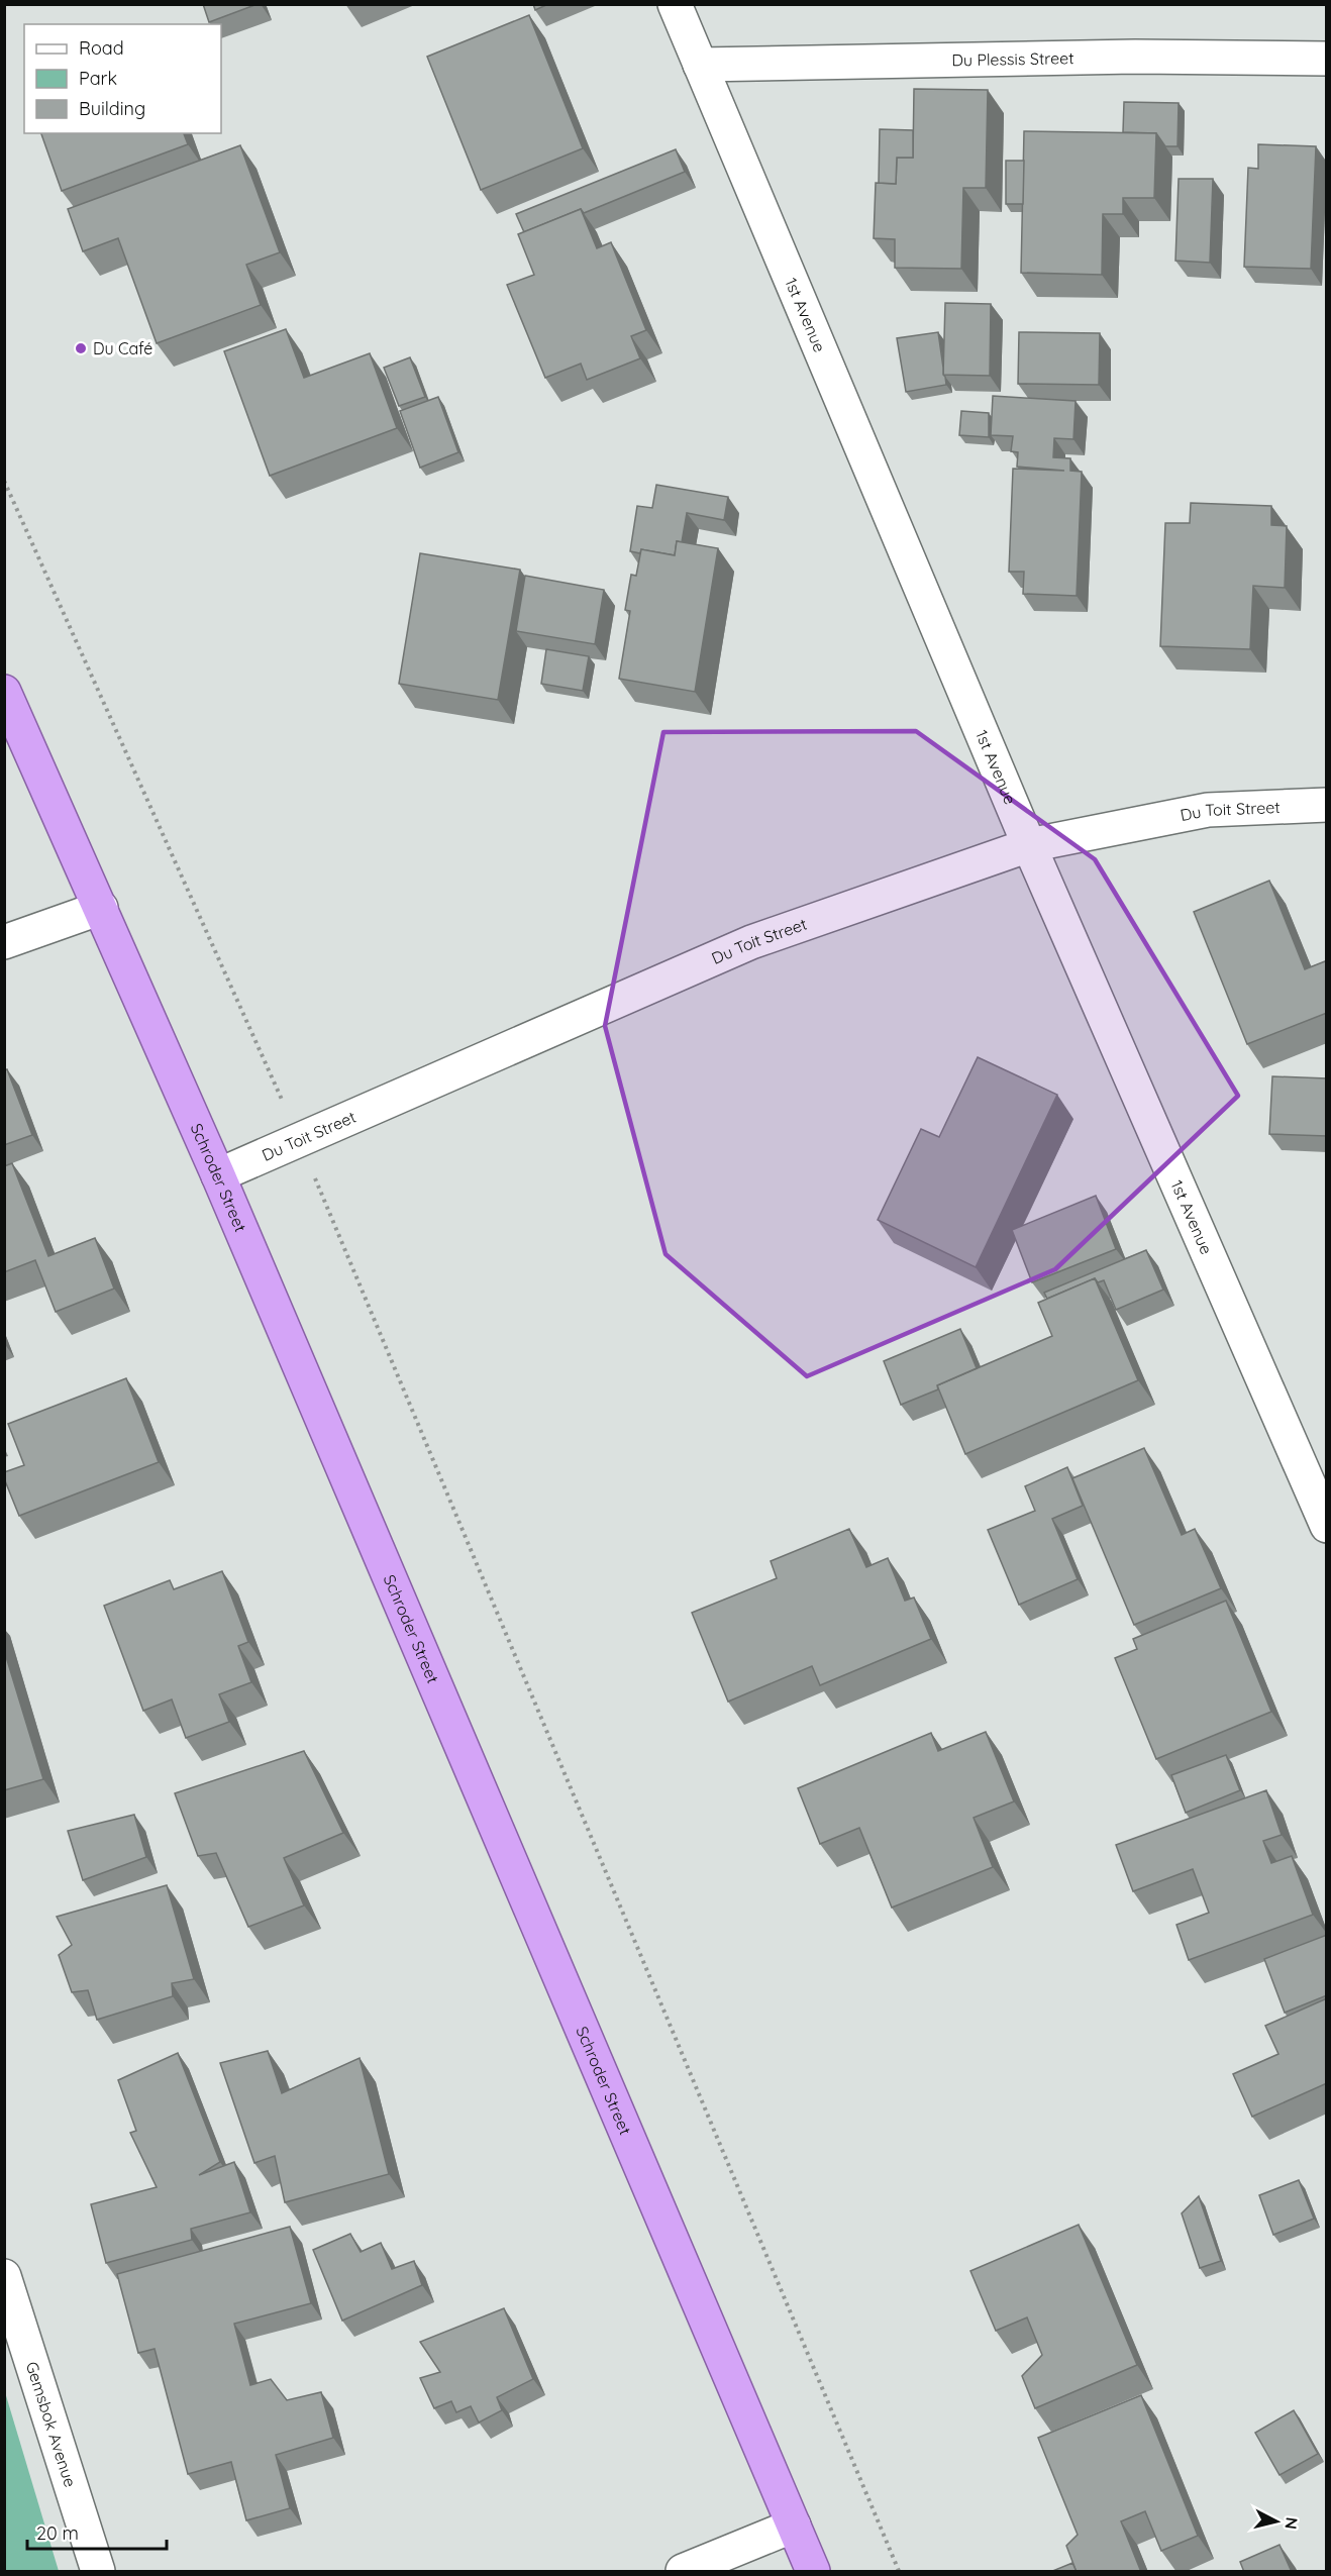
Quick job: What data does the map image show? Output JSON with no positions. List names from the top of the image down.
{
  "streets": {
    "highway": ["Schroder Street"],
    "street": [
      "Du Plessis Street",
      "1st Avenue",
      "Du Toit Street",
      "Gemsbok Avenue"
    ]
  },
  "crossings": [
    ["Du Plessis Street", "1st Avenue"],
    ["1st Avenue", "Du Toit Street"],
    ["Du Toit Street", "Schroder Street"]
  ],
  "places": ["Du Café"],
  "legend": ["Road", "Park", "Building"],
  "scale_bar": "20 m",
  "north": "right"
}
